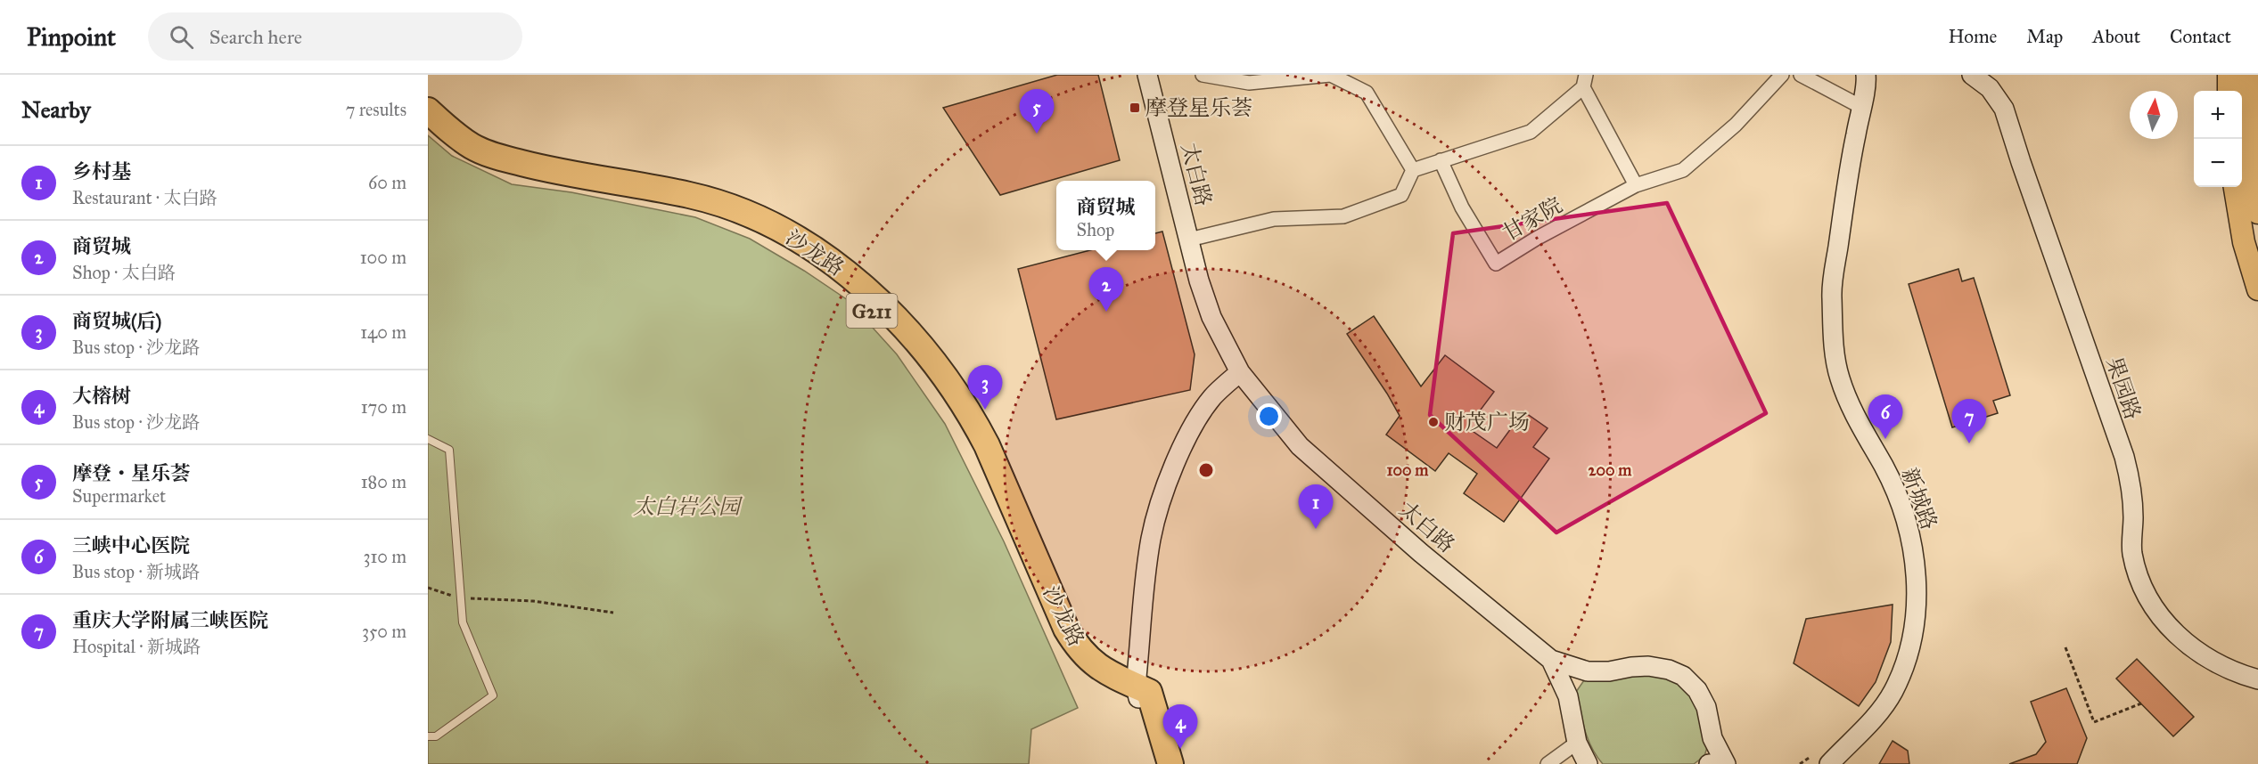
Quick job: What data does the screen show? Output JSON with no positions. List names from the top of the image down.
{
  "streets": {
    "highway": ["沙龙路", "G211"],
    "main road": ["太白路", "果园路", "新城路"],
    "street": ["甘家院"]
  },
  "parks": ["太白岩公园"],
  "places": {
    "transit": ["摩登星乐荟"],
    "other": ["财茂广场"]
  },
  "north": "top",
  "page": {
    "header": "Pinpoint",
    "search": "Search here",
    "nav": [
      "Home",
      "Map",
      "About",
      "Contact"
    ],
    "heading": ["Nearby", "7 results"],
    "pins": [
      "5",
      "2",
      "3",
      "6",
      "7",
      "1",
      "4"
    ],
    "map_buttons": ["+", "−"],
    "list": [
      {
        "mark": "1",
        "name": "乡村基",
        "note": "Restaurant · 太白路",
        "value": "60 m"
      },
      {
        "mark": "2",
        "name": "商贸城",
        "note": "Shop · 太白路",
        "value": "100 m"
      },
      {
        "mark": "3",
        "name": "商贸城(后)",
        "note": "Bus stop · 沙龙路",
        "value": "140 m"
      },
      {
        "mark": "4",
        "name": "大榕树",
        "note": "Bus stop · 沙龙路",
        "value": "170 m"
      },
      {
        "mark": "5",
        "name": "摩登・星乐荟",
        "note": "Supermarket",
        "value": "180 m"
      },
      {
        "mark": "6",
        "name": "三峡中心医院",
        "note": "Bus stop · 新城路",
        "value": "310 m"
      },
      {
        "mark": "7",
        "name": "重庆大学附属三峡医院",
        "note": "Hospital · 新城路",
        "value": "350 m"
      }
    ],
    "popup": ["商贸城", "Shop"]
  },
  "rings": ["100 m", "200 m"]
}
